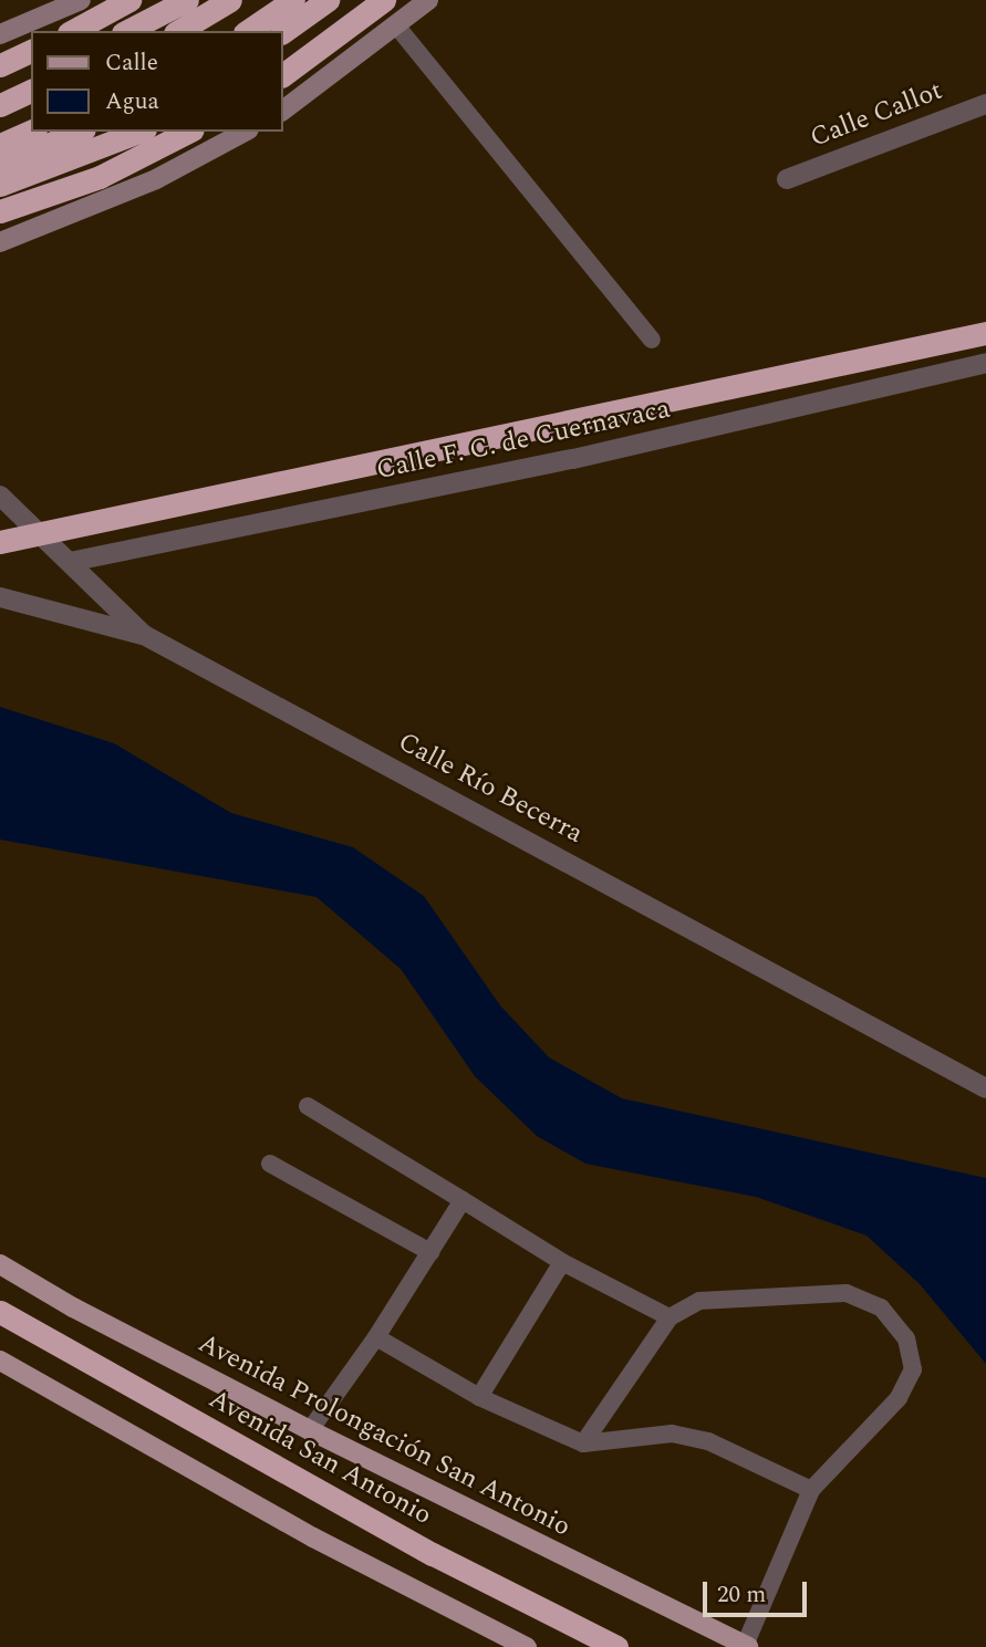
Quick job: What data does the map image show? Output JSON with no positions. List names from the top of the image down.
{
  "streets": {
    "highway": ["Avenida San Antonio"],
    "main road": ["Avenida Prolongación San Antonio"],
    "street": ["Calle Callot", "Calle F. C. de Cuernavaca", "Calle Río Becerra"]
  },
  "crossings": [
    ["Calle F. C. de Cuernavaca", "Calle Río Becerra"]
  ],
  "legend": ["Calle", "Agua"],
  "scale_bar": "20 m"
}
